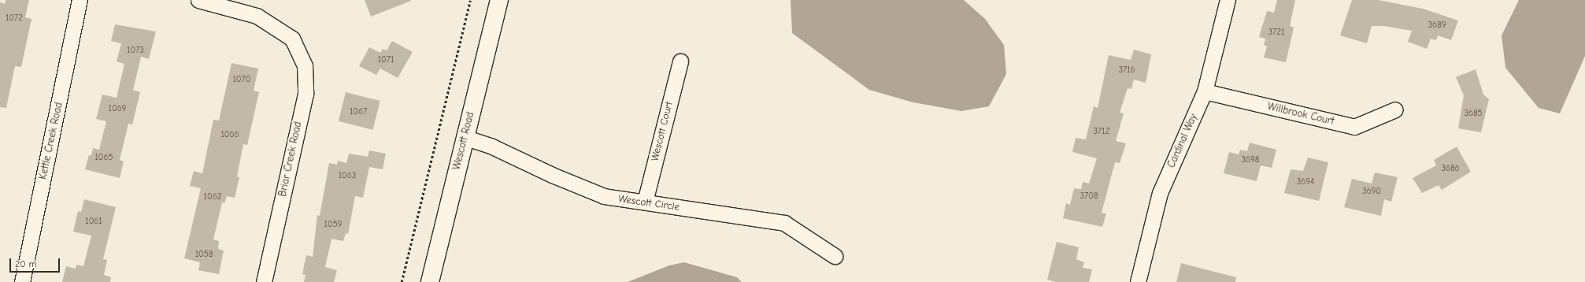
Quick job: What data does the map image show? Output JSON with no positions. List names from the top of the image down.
{
  "streets": {
    "street": [
      "Willbrook Court",
      "Wescott Court",
      "Kettle Creek Road",
      "Wescott Road",
      "Cardinal Way",
      "Briar Creek Road",
      "Wescott Circle"
    ]
  },
  "crossings": [
    ["Willbrook Court", "Cardinal Way"],
    ["Wescott Court", "Wescott Circle"],
    ["Wescott Road", "Wescott Circle"]
  ],
  "house_numbers": [
    "1072",
    "3689",
    "3721",
    "1073",
    "1071",
    "3716",
    "1070",
    "1069",
    "1067",
    "3685",
    "3712",
    "1066",
    "1065",
    "3698",
    "3686",
    "1063",
    "3694",
    "3690",
    "3708",
    "1062",
    "1061",
    "1059",
    "1058"
  ],
  "scale_bar": "20 m"
}
